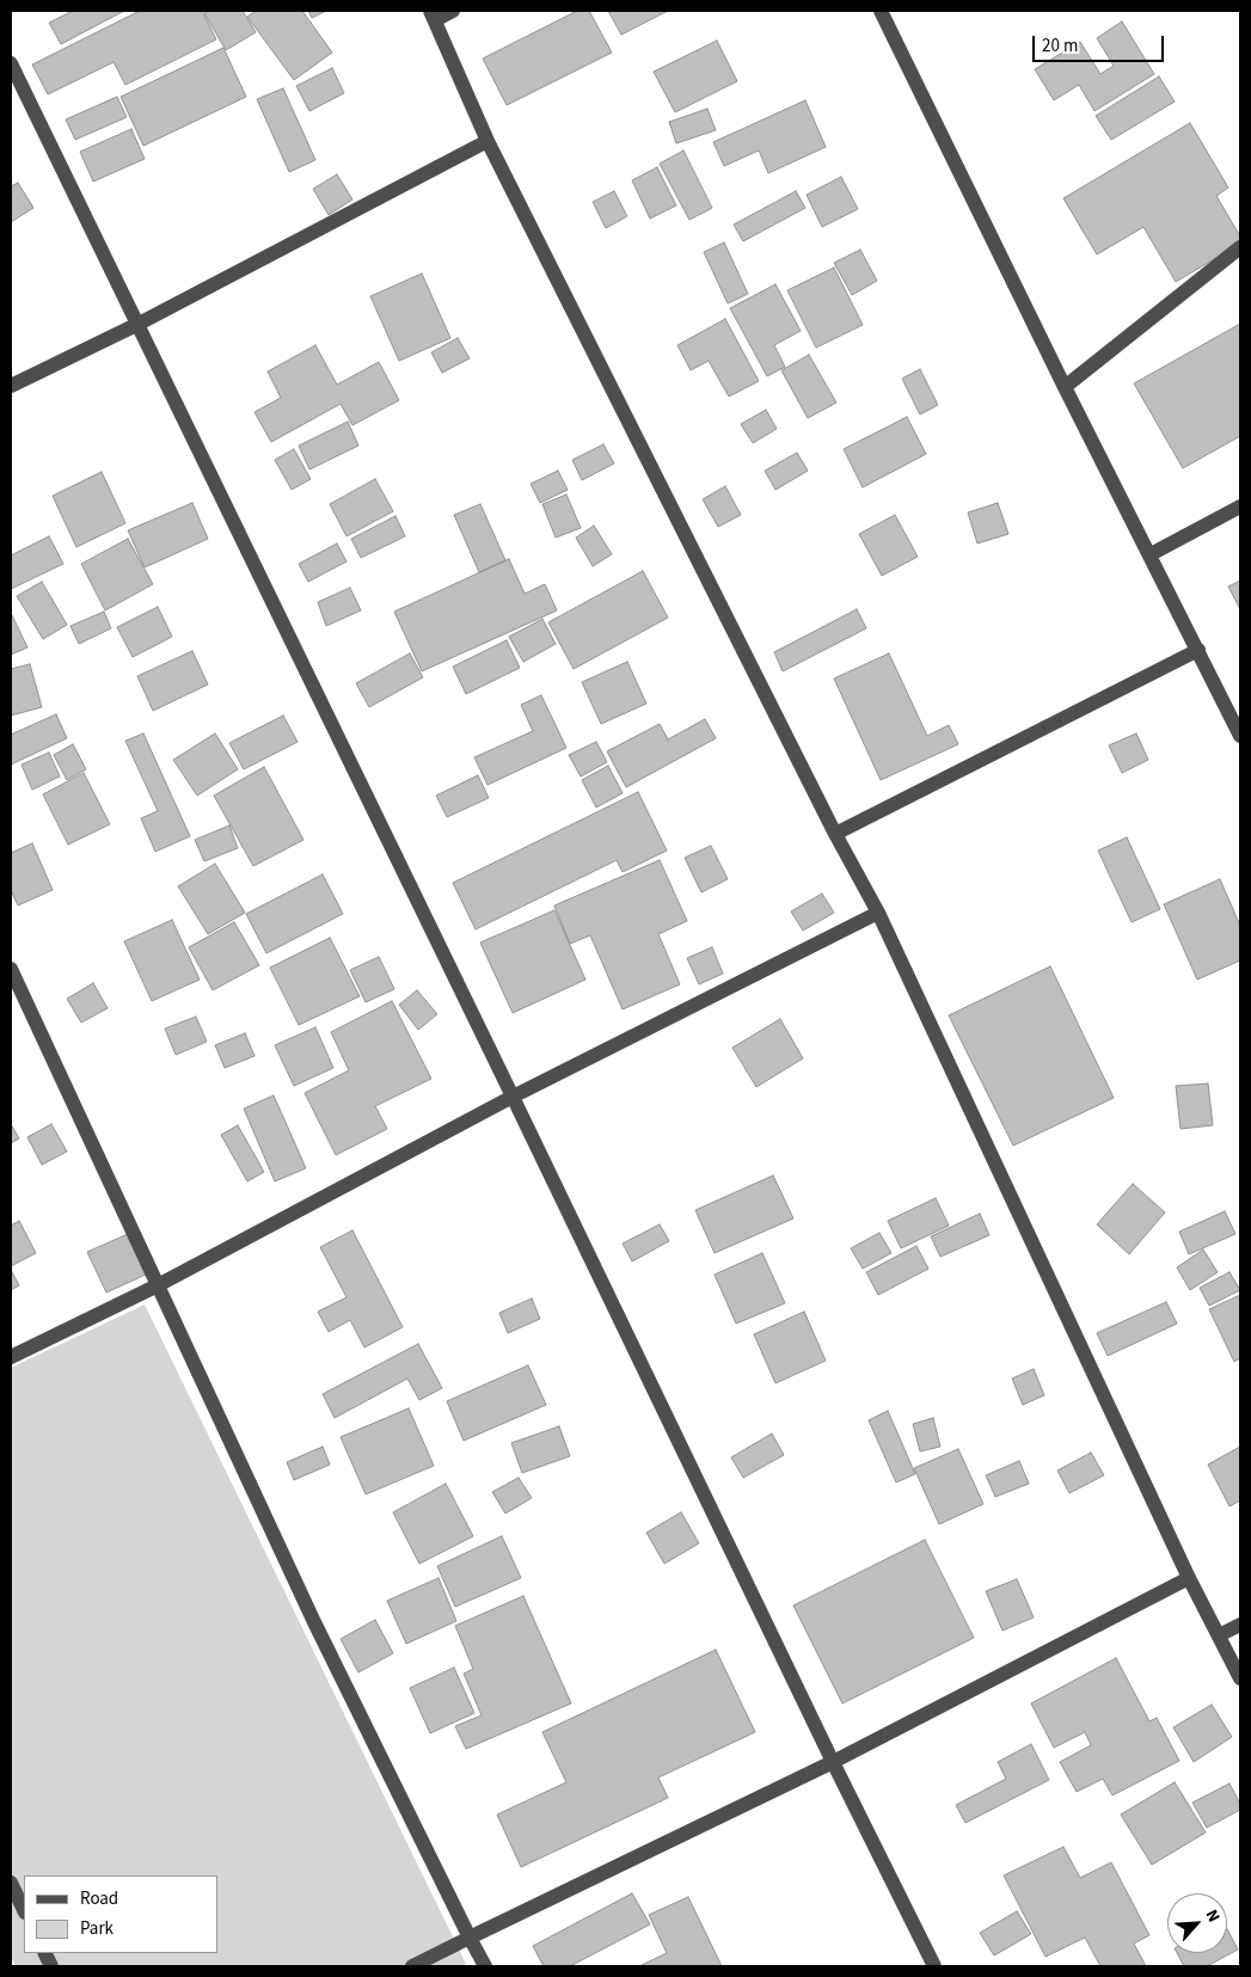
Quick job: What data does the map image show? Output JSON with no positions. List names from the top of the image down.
{
  "legend": ["Road", "Park"],
  "scale_bar": "20 m",
  "north": "top right"
}
